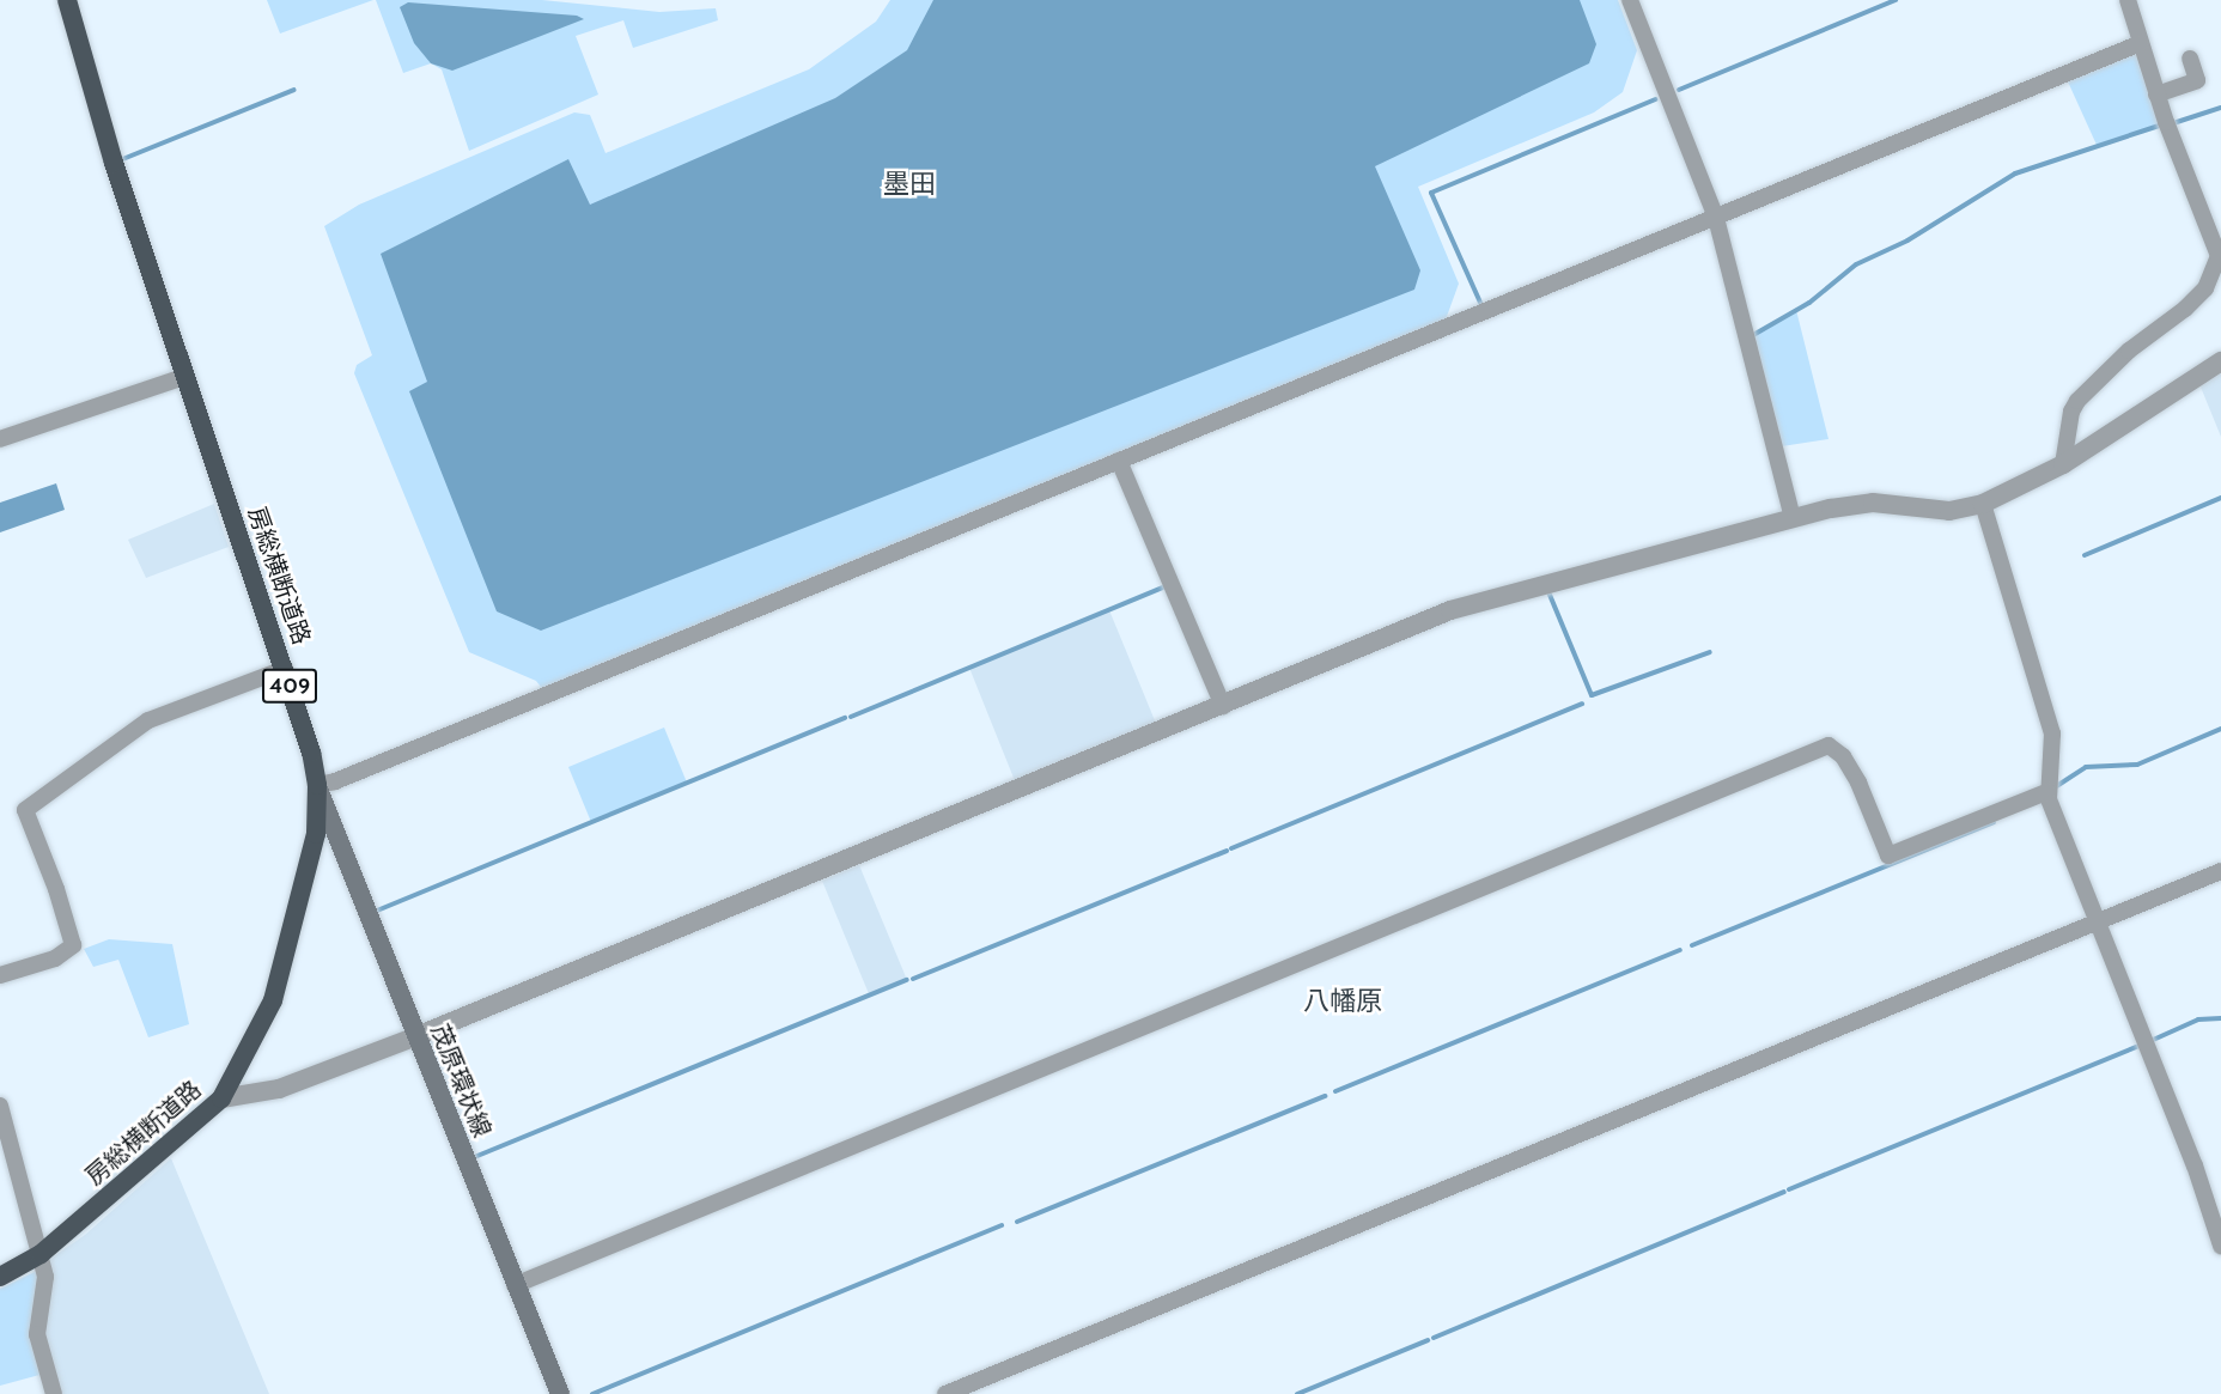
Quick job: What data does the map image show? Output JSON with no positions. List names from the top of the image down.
{
  "streets": {
    "highway": ["房総横断道路", "409"],
    "main road": ["茂原環状線"]
  },
  "crossings": [
    ["房総横断道路", "茂原環状線"]
  ],
  "districts": ["墨田", "八幡原"]
}
